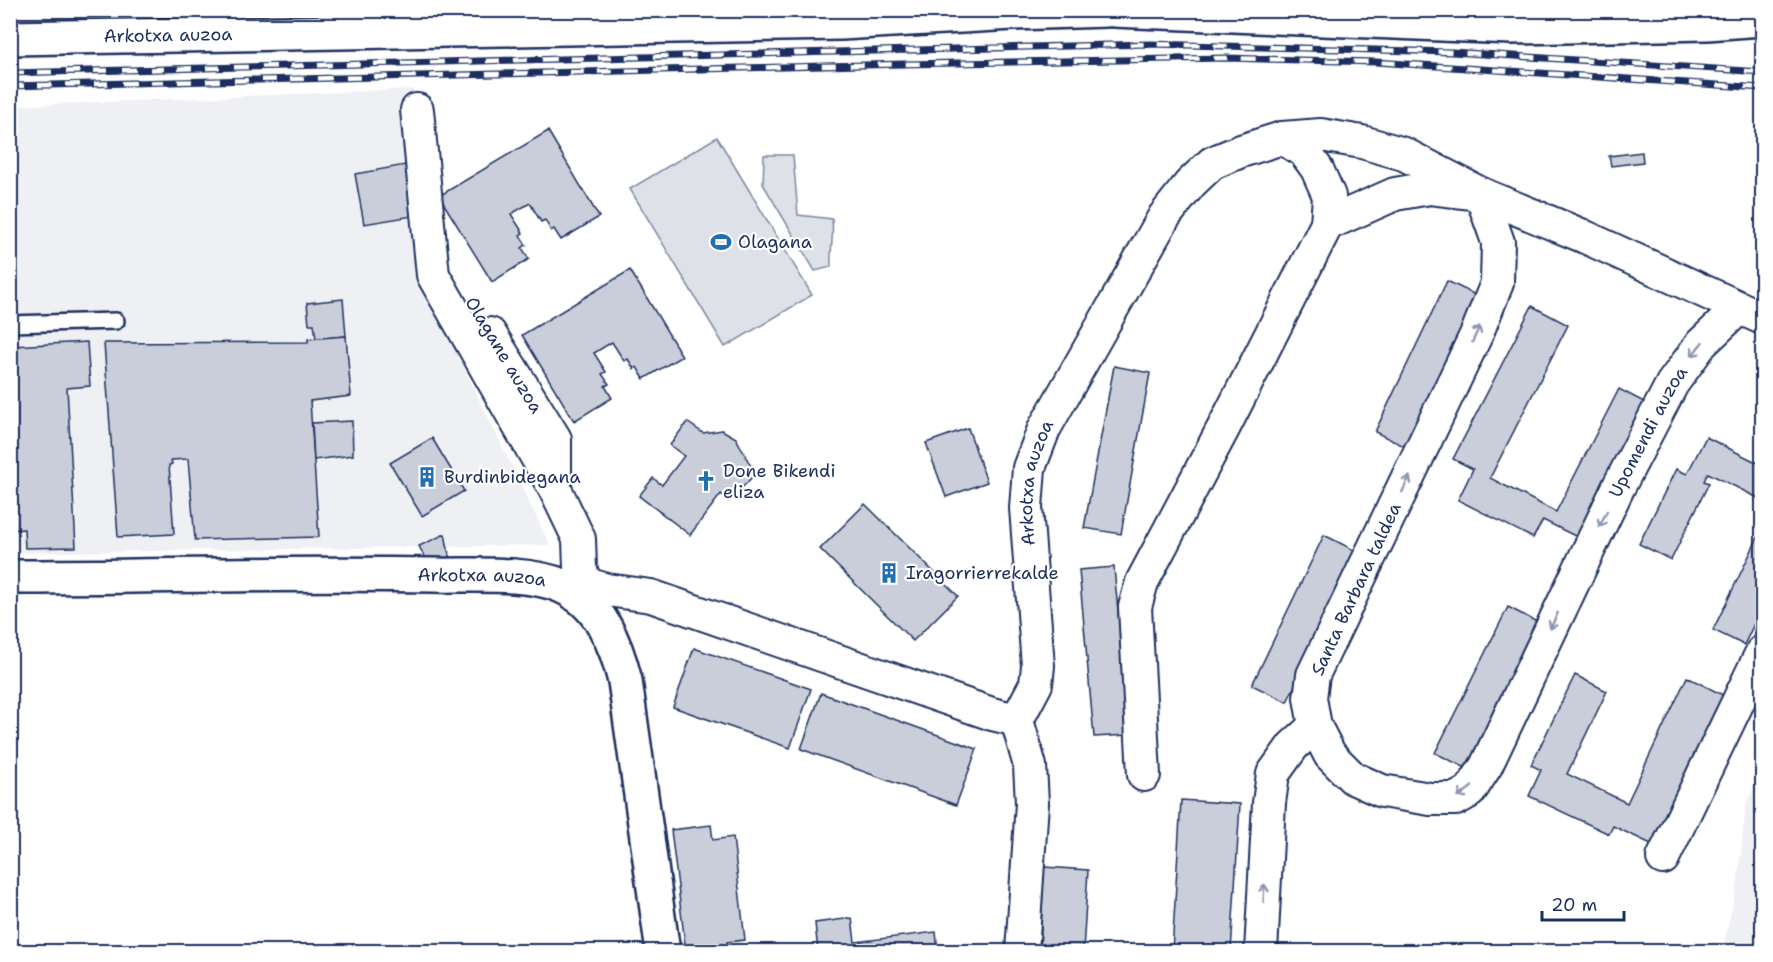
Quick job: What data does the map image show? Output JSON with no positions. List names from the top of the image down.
{
  "streets": {
    "street": ["Arkotxa auzoa", "Upomendi auzoa", "Santa Barbara taldea"]
  },
  "crossings": [
    ["Arkotxa auzoa", "Upomendi auzoa"],
    ["Upomendi auzoa", "Santa Barbara taldea"]
  ],
  "places": {
    "sports": ["Olagana"],
    "building": ["Burdinbidegana", "Iragorrierrekalde"],
    "church": ["Done Bikendi eliza"]
  },
  "scale_bar": "20 m"
}
